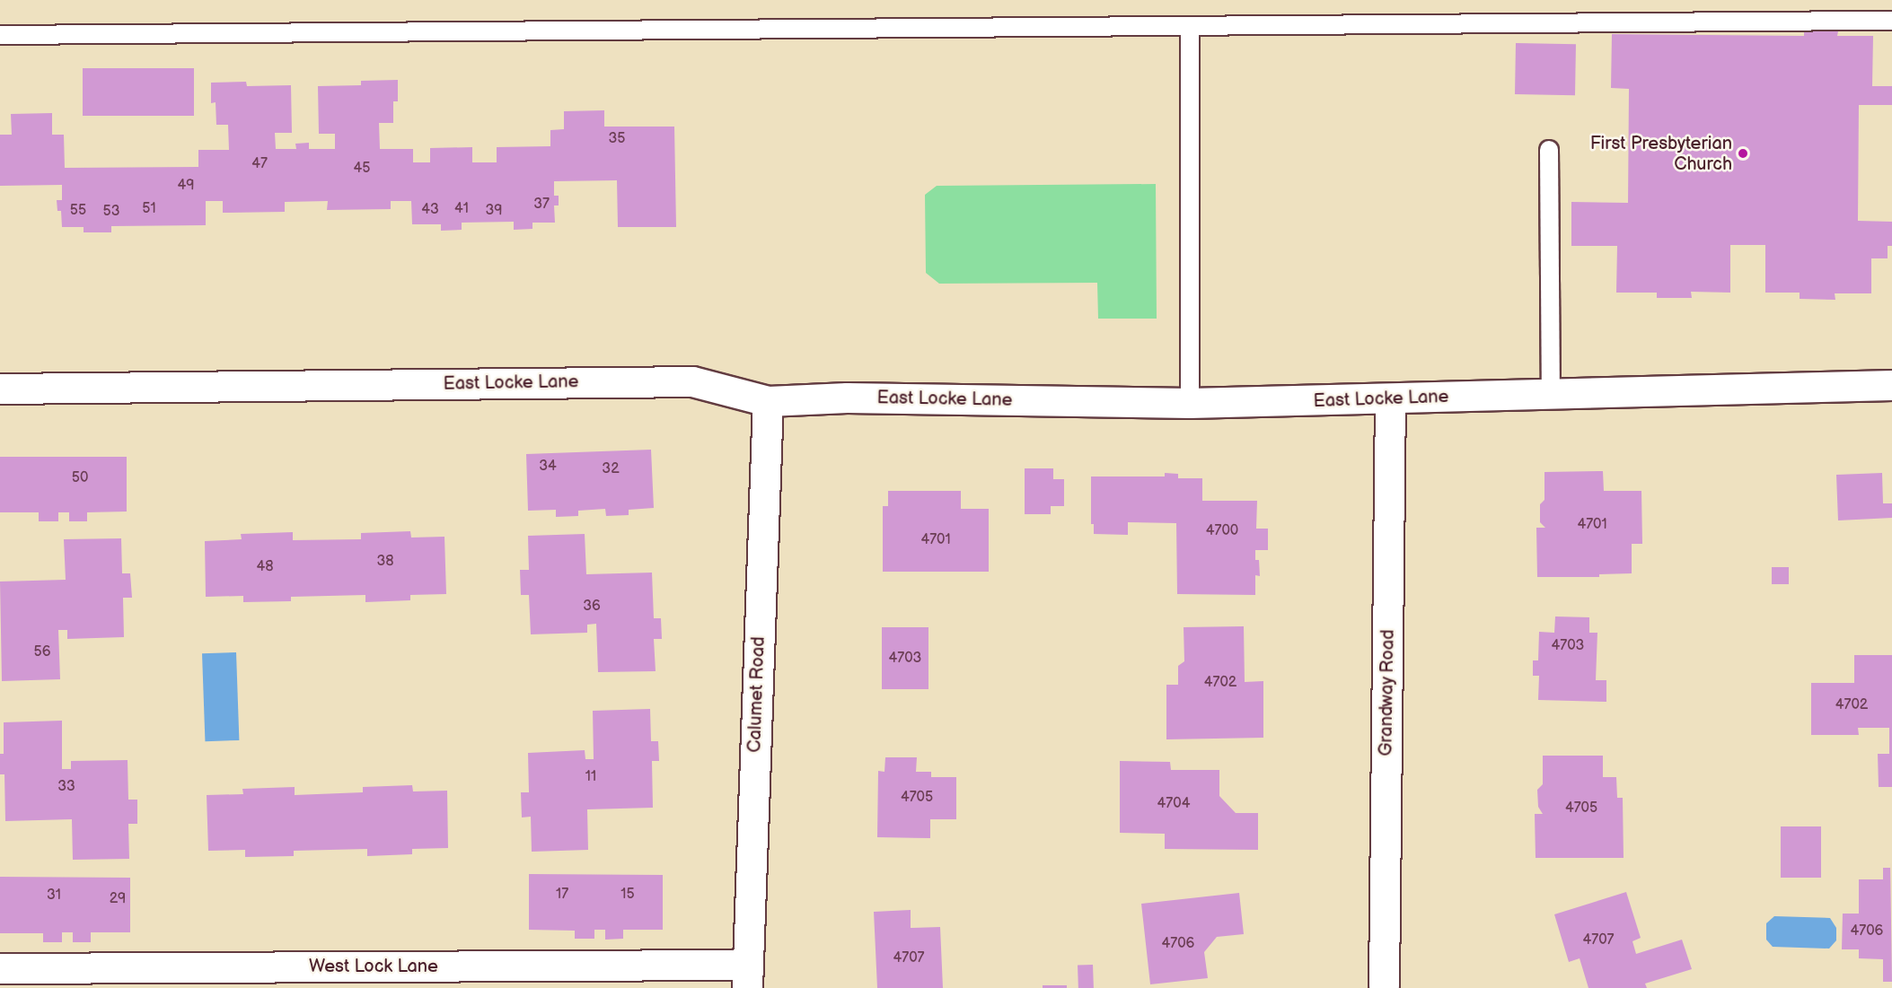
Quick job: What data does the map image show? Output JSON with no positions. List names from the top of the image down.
{
  "streets": {
    "street": [
      "East Locke Lane",
      "Grandway Road",
      "Calumet Road",
      "West Lock Lane"
    ]
  },
  "crossings": [
    ["East Locke Lane", "Grandway Road"],
    ["East Locke Lane", "Calumet Road"],
    ["Calumet Road", "West Lock Lane"]
  ],
  "places": ["First Presbyterian Church"],
  "house_numbers": [
    "35",
    "47",
    "45",
    "49",
    "37",
    "51",
    "41",
    "43",
    "55",
    "39",
    "53",
    "34",
    "32",
    "50",
    "4701",
    "4700",
    "4701",
    "38",
    "48",
    "36",
    "4703",
    "56",
    "4703",
    "4702",
    "4702",
    "11",
    "33",
    "4705",
    "4704",
    "4705",
    "17",
    "15",
    "31",
    "29",
    "4706",
    "4707",
    "4706",
    "4707"
  ]
}
